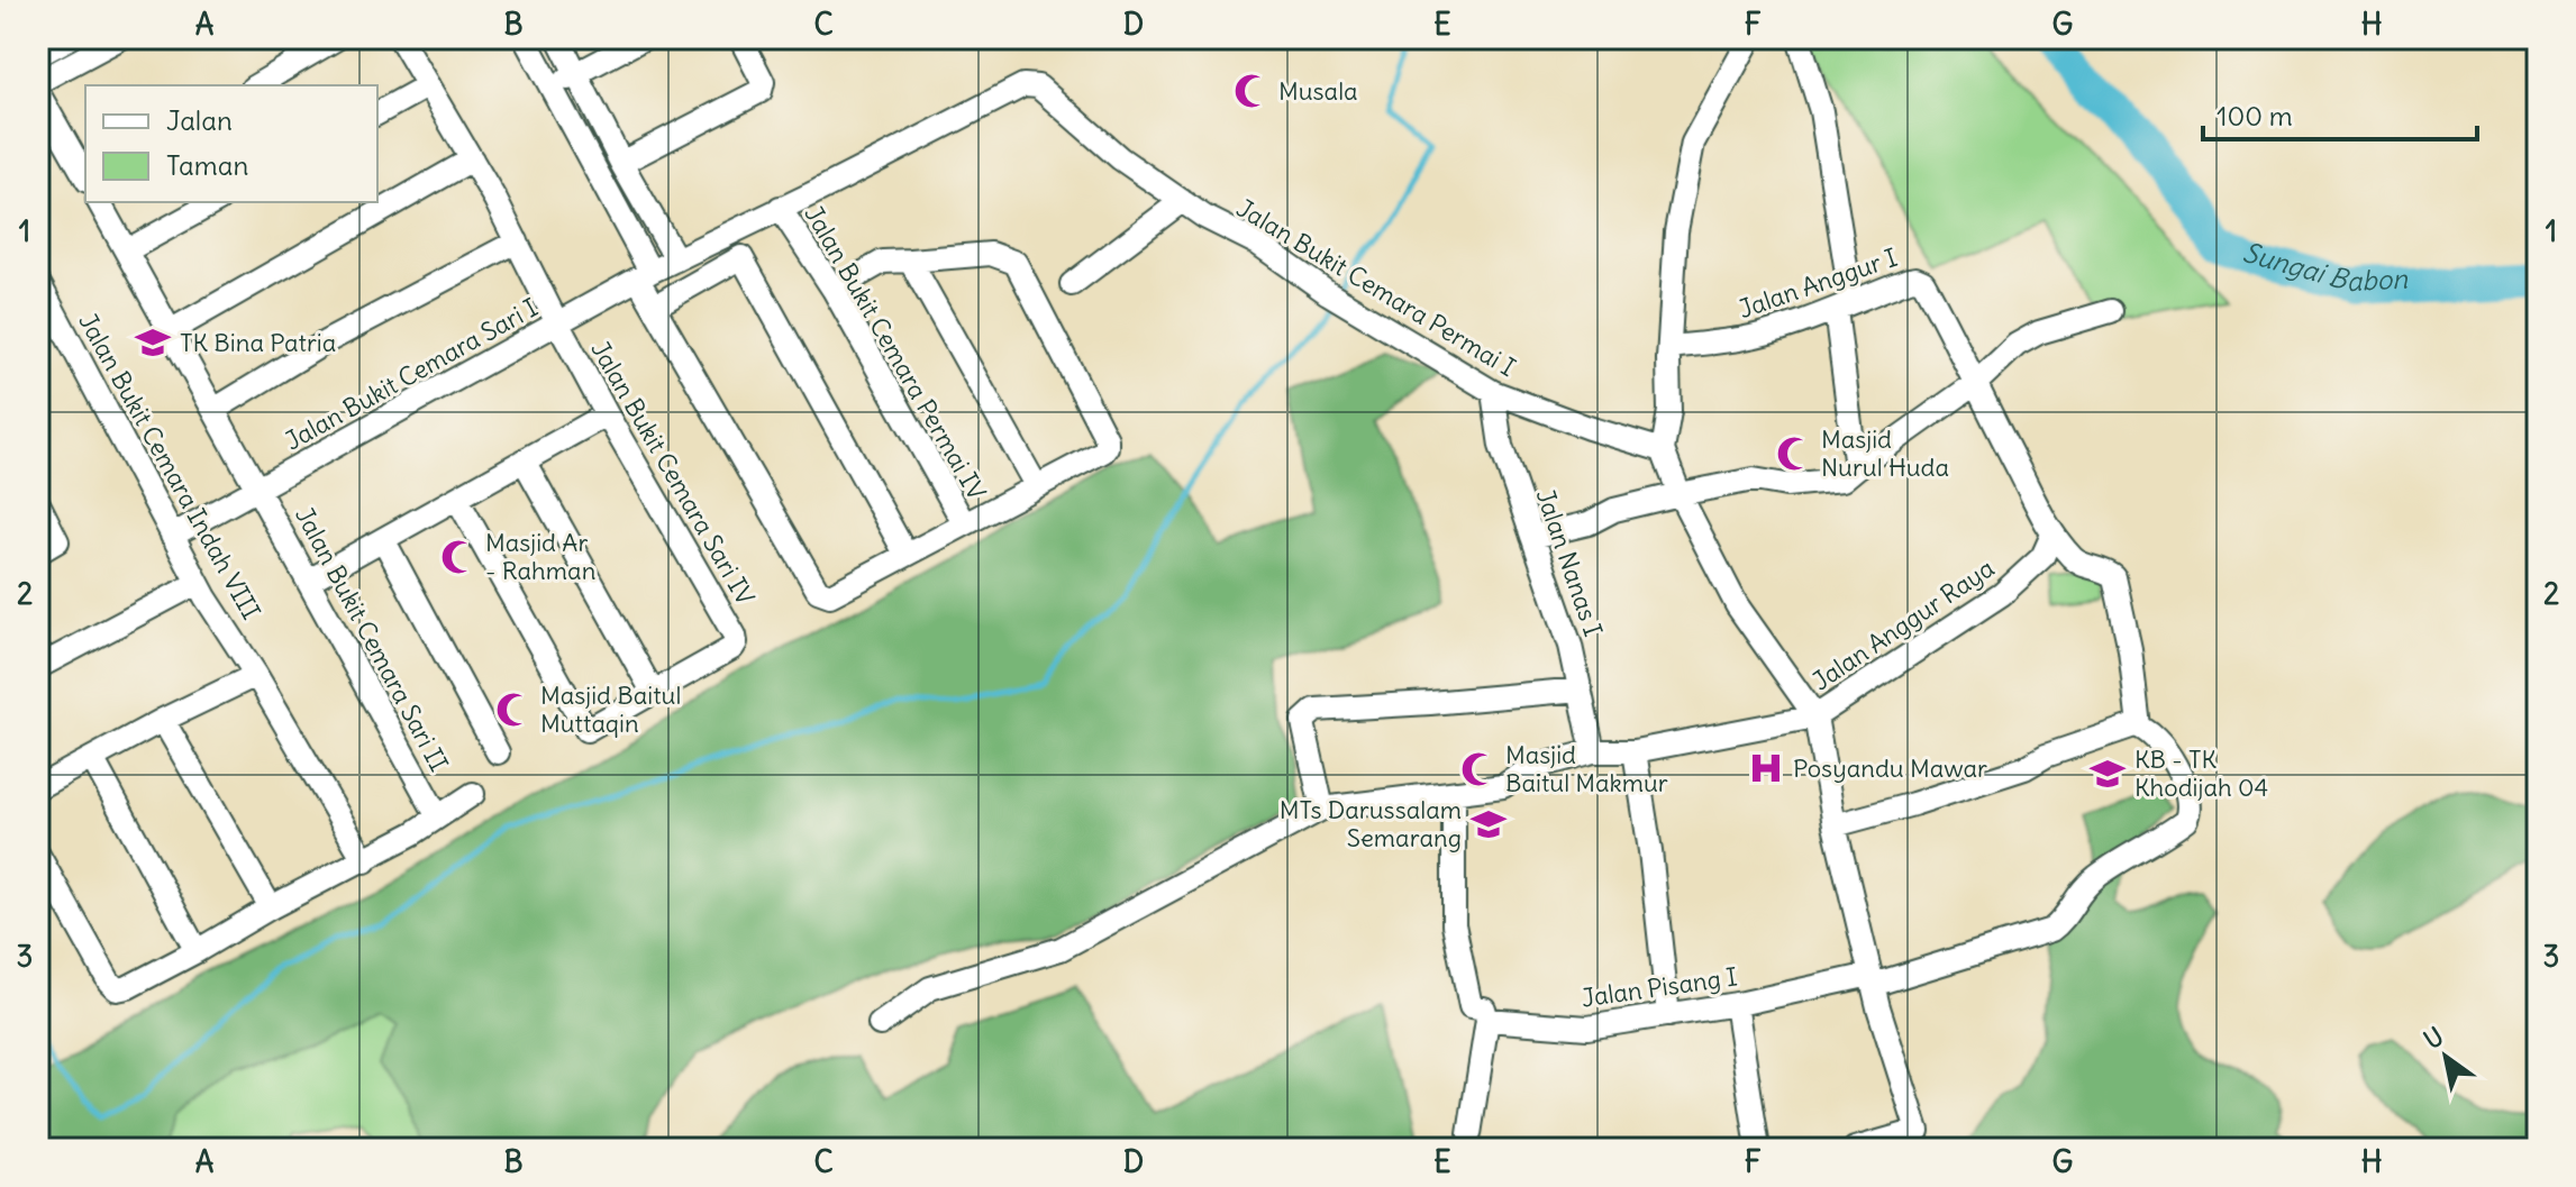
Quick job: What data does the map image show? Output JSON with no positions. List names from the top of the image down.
{
  "streets": {
    "street": [
      "Jalan Anggur I",
      "Jalan Bukit Cemara Permai I",
      "Jalan Bukit Cemara Permai IV",
      "Jalan Bukit Cemara Sari I",
      "Jalan Bukit Cemara Indah VIII",
      "Jalan Bukit Cemara Sari IV",
      "Jalan Nanas I",
      "Jalan Anggur Raya",
      "Jalan Bukit Cemara Sari II",
      "Jalan Pisang I"
    ]
  },
  "crossings": [
    ["Jalan Bukit Cemara Permai I", "Jalan Bukit Cemara Permai IV"],
    ["Jalan Bukit Cemara Permai I", "Jalan Bukit Cemara Sari I"],
    ["Jalan Bukit Cemara Permai I", "Jalan Nanas I"],
    ["Jalan Bukit Cemara Sari I", "Jalan Bukit Cemara Indah VIII"],
    ["Jalan Bukit Cemara Sari I", "Jalan Bukit Cemara Sari IV"],
    ["Jalan Bukit Cemara Sari I", "Jalan Bukit Cemara Sari II"]
  ],
  "water": ["Sungai Babon"],
  "places": {
    "mosque": [
      "Musala",
      "Masjid Nurul Huda",
      "Masjid Ar - Rahman",
      "Masjid Baitul Muttaqin",
      "Masjid Baitul Makmur"
    ],
    "school or university": ["TK Bina Patria", "KB - TK Khodijah 04", "MTs Darussalam Semarang"],
    "hospital": ["Posyandu Mawar"]
  },
  "legend": ["Jalan", "Taman"],
  "scale_bar": "100 m",
  "north": "top left",
  "grid": {
    "columns": [
      "A",
      "B",
      "C",
      "D",
      "E",
      "F",
      "G",
      "H"
    ],
    "rows": ["1", "2", "3"]
  }
}
